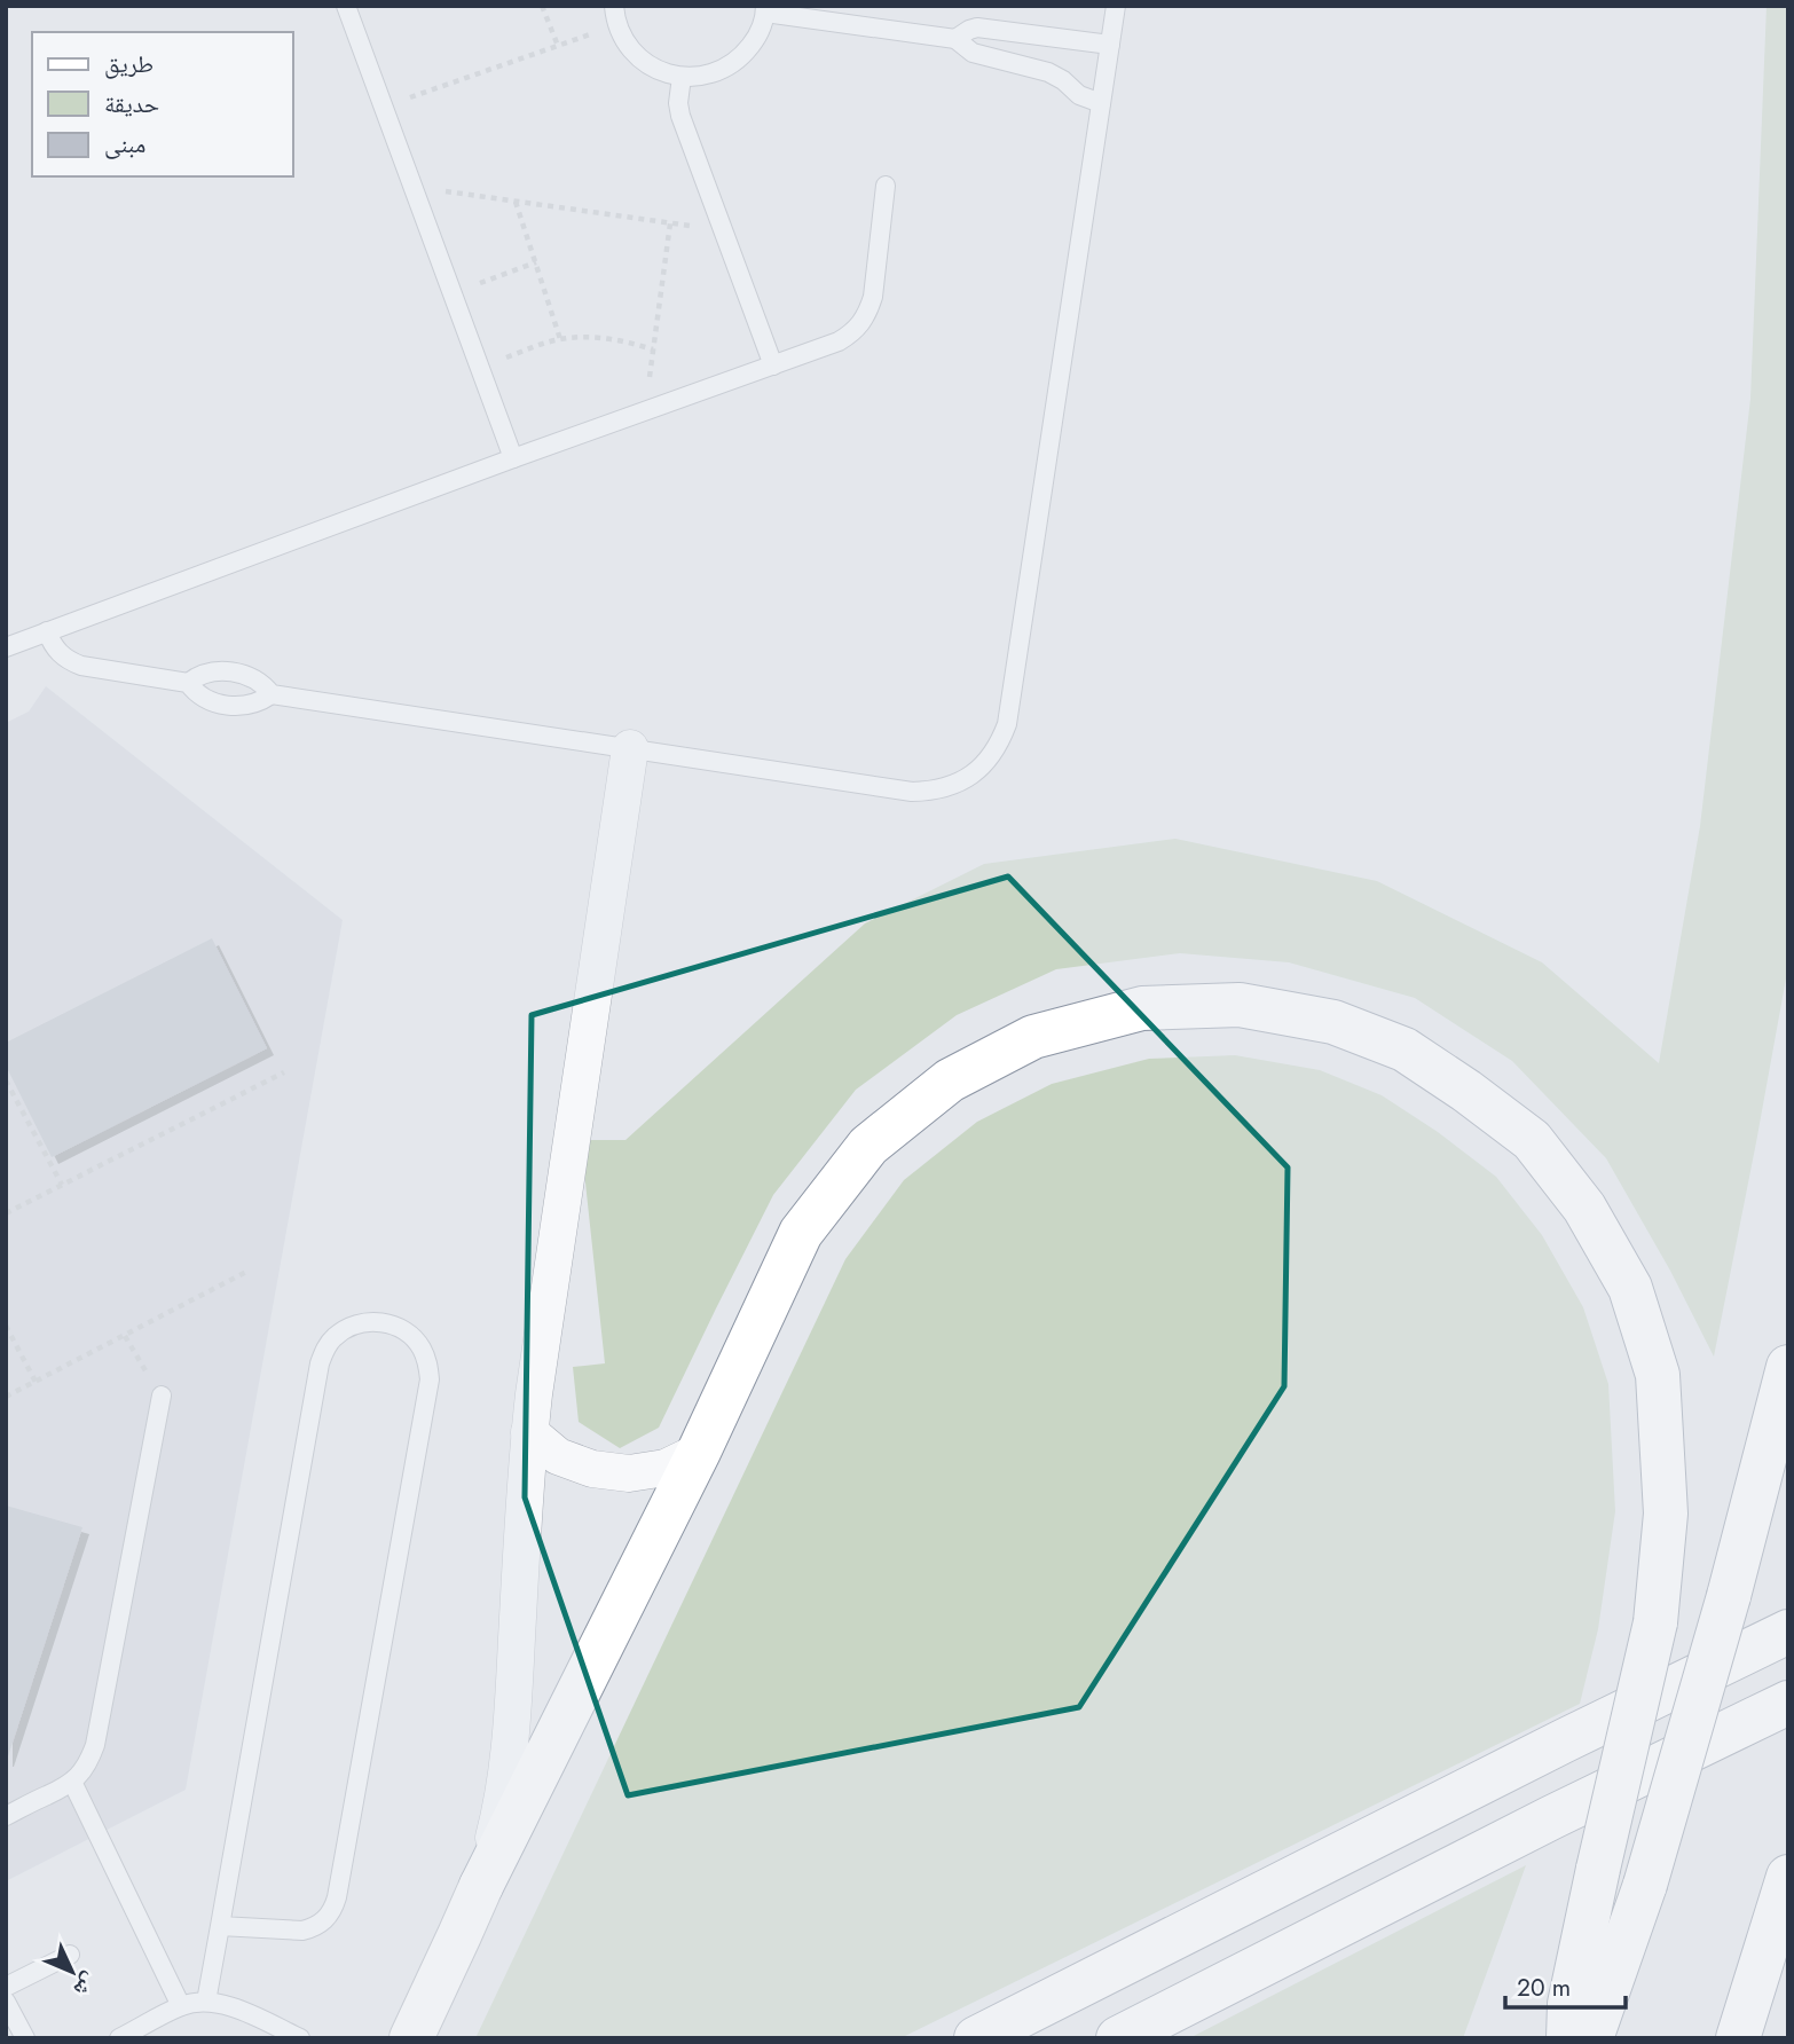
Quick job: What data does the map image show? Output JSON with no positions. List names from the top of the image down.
{
  "legend": ["طريق", "حديقة", "مبنى"],
  "scale_bar": "20 m",
  "north": "bottom right"
}
